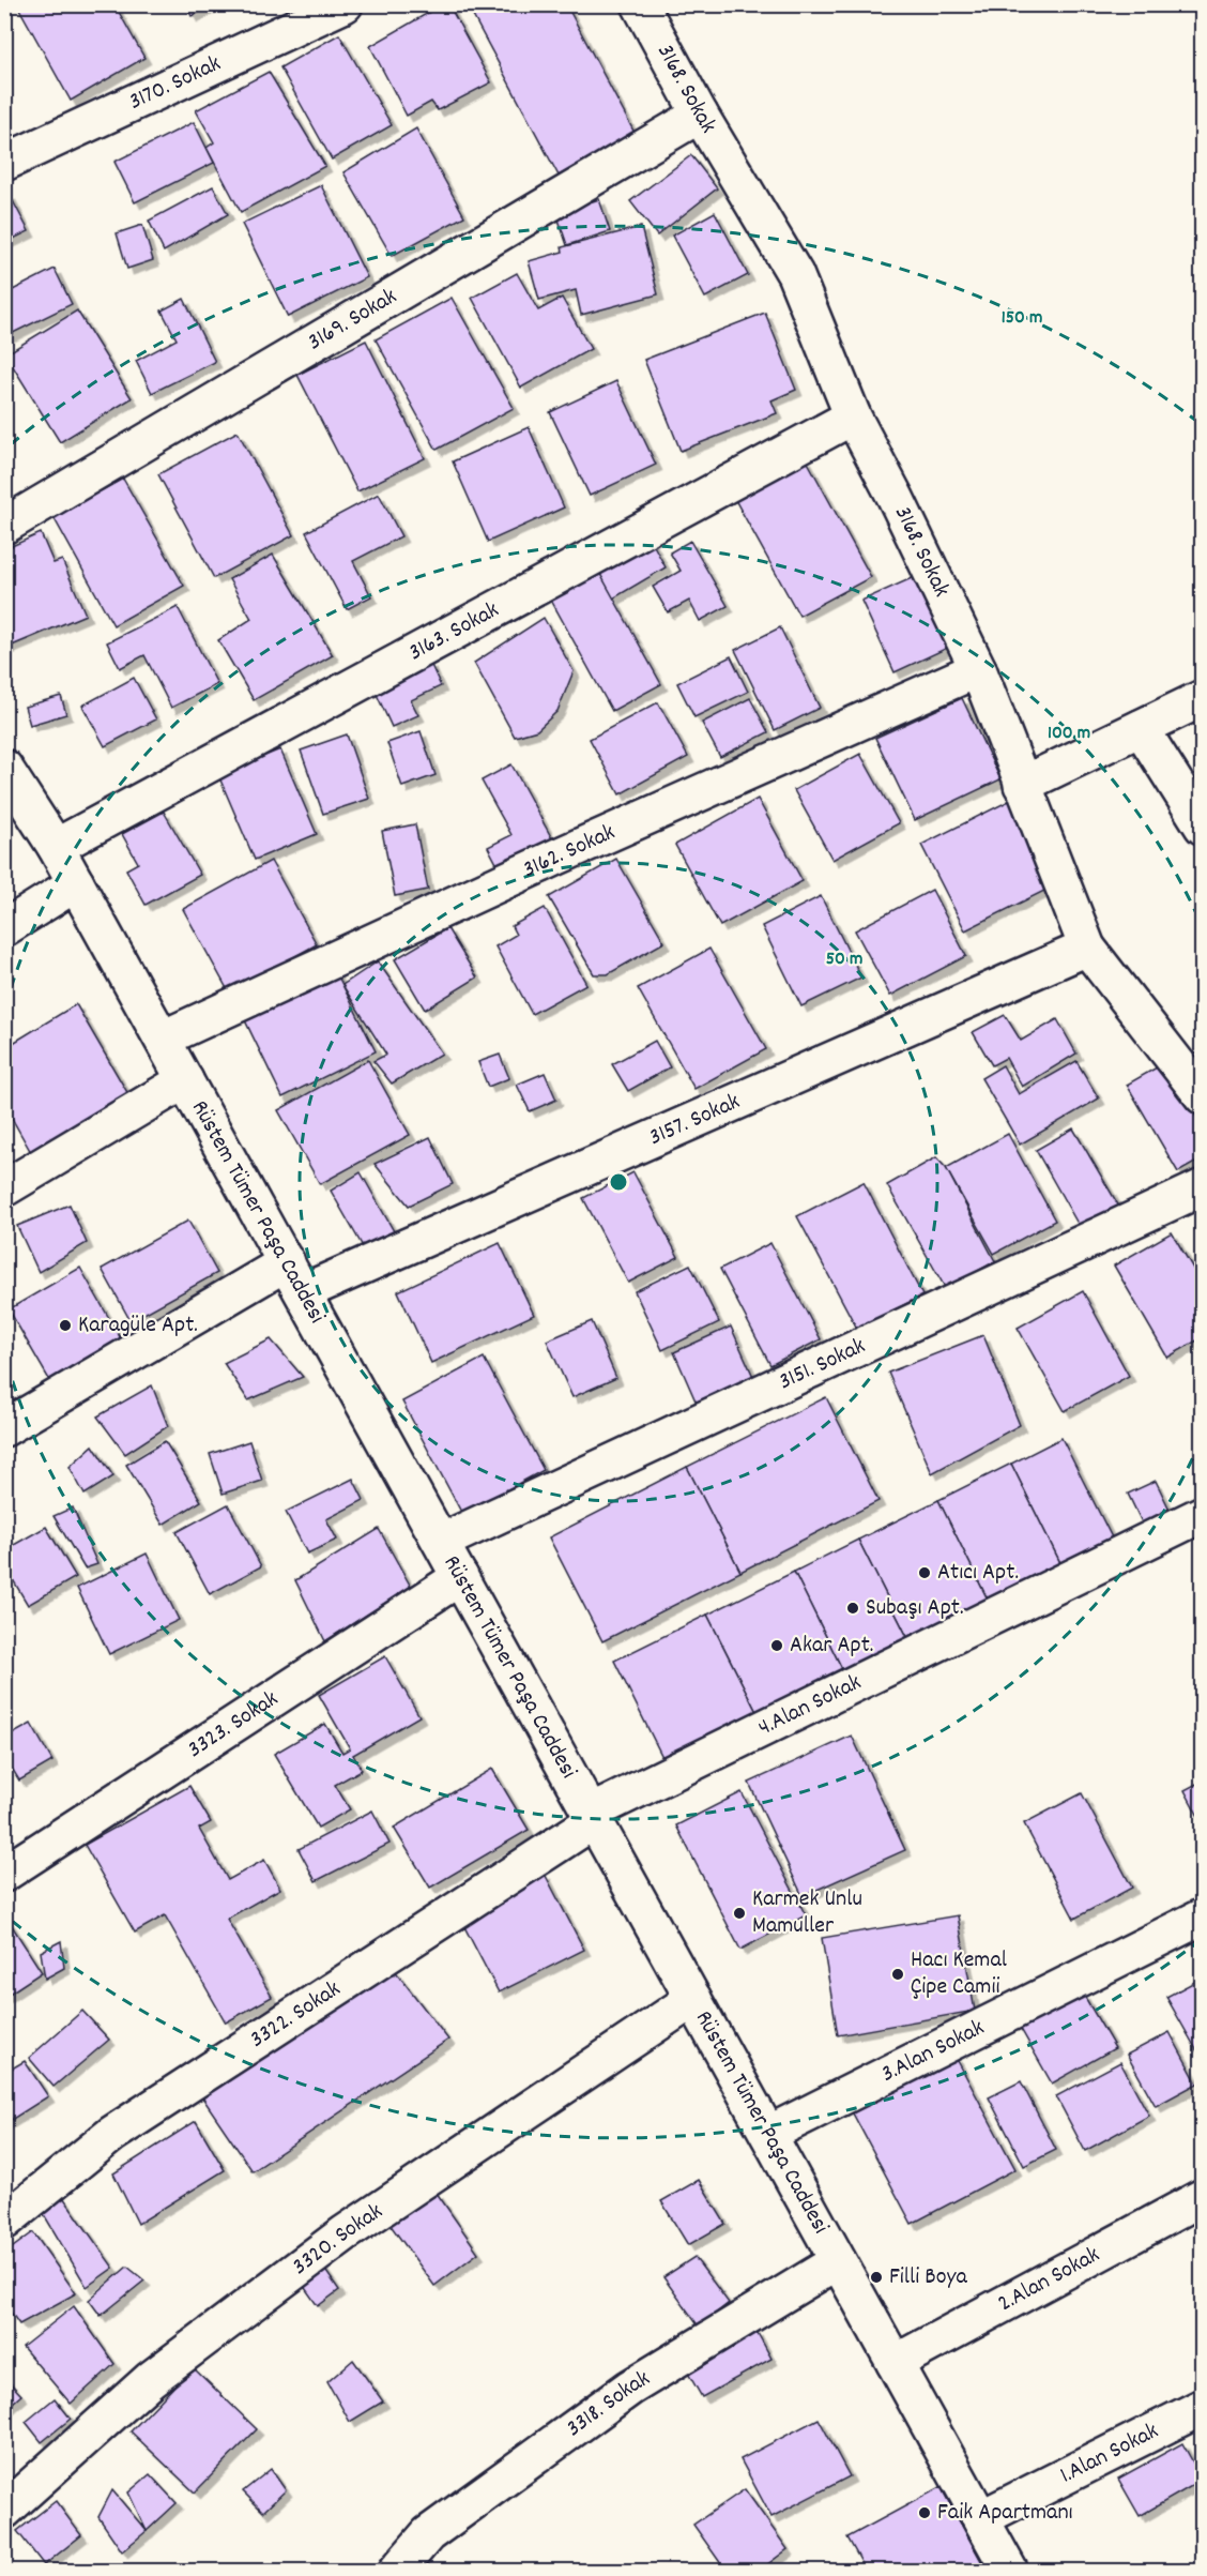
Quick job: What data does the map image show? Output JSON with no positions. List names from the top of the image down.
{
  "streets": {
    "street": [
      "3170. Sokak",
      "3168. Sokak",
      "3169. Sokak",
      "3163. Sokak",
      "3162. Sokak",
      "3157. Sokak",
      "Rüstem Tümer Paşa Caddesi",
      "3151. Sokak",
      "4.Alan Sokak",
      "3323. Sokak",
      "3322. Sokak",
      "3.Alan Sokak",
      "3320. Sokak",
      "2.Alan Sokak",
      "3318. Sokak",
      "1.Alan Sokak"
    ]
  },
  "crossings": [
    ["3168. Sokak", "3169. Sokak"],
    ["3168. Sokak", "3163. Sokak"],
    ["3168. Sokak", "3162. Sokak"],
    ["3168. Sokak", "3157. Sokak"],
    ["3163. Sokak", "Rüstem Tümer Paşa Caddesi"],
    ["3162. Sokak", "Rüstem Tümer Paşa Caddesi"],
    ["3157. Sokak", "Rüstem Tümer Paşa Caddesi"],
    ["Rüstem Tümer Paşa Caddesi", "3151. Sokak"],
    ["Rüstem Tümer Paşa Caddesi", "4.Alan Sokak"],
    ["Rüstem Tümer Paşa Caddesi", "3323. Sokak"],
    ["Rüstem Tümer Paşa Caddesi", "3322. Sokak"],
    ["Rüstem Tümer Paşa Caddesi", "3.Alan Sokak"],
    ["Rüstem Tümer Paşa Caddesi", "3320. Sokak"],
    ["Rüstem Tümer Paşa Caddesi", "2.Alan Sokak"],
    ["Rüstem Tümer Paşa Caddesi", "3318. Sokak"],
    ["Rüstem Tümer Paşa Caddesi", "1.Alan Sokak"],
    ["4.Alan Sokak", "3322. Sokak"]
  ],
  "places": [
    "Karagüle Apt.",
    "Atıcı Apt.",
    "Subaşı Apt.",
    "Akar Apt.",
    "Karmek Unlu Mamuller",
    "Hacı Kemal Çipe Camii",
    "Filli Boya",
    "Faik Apartmanı"
  ],
  "rings": ["150 m", "100 m", "50 m"]
}
